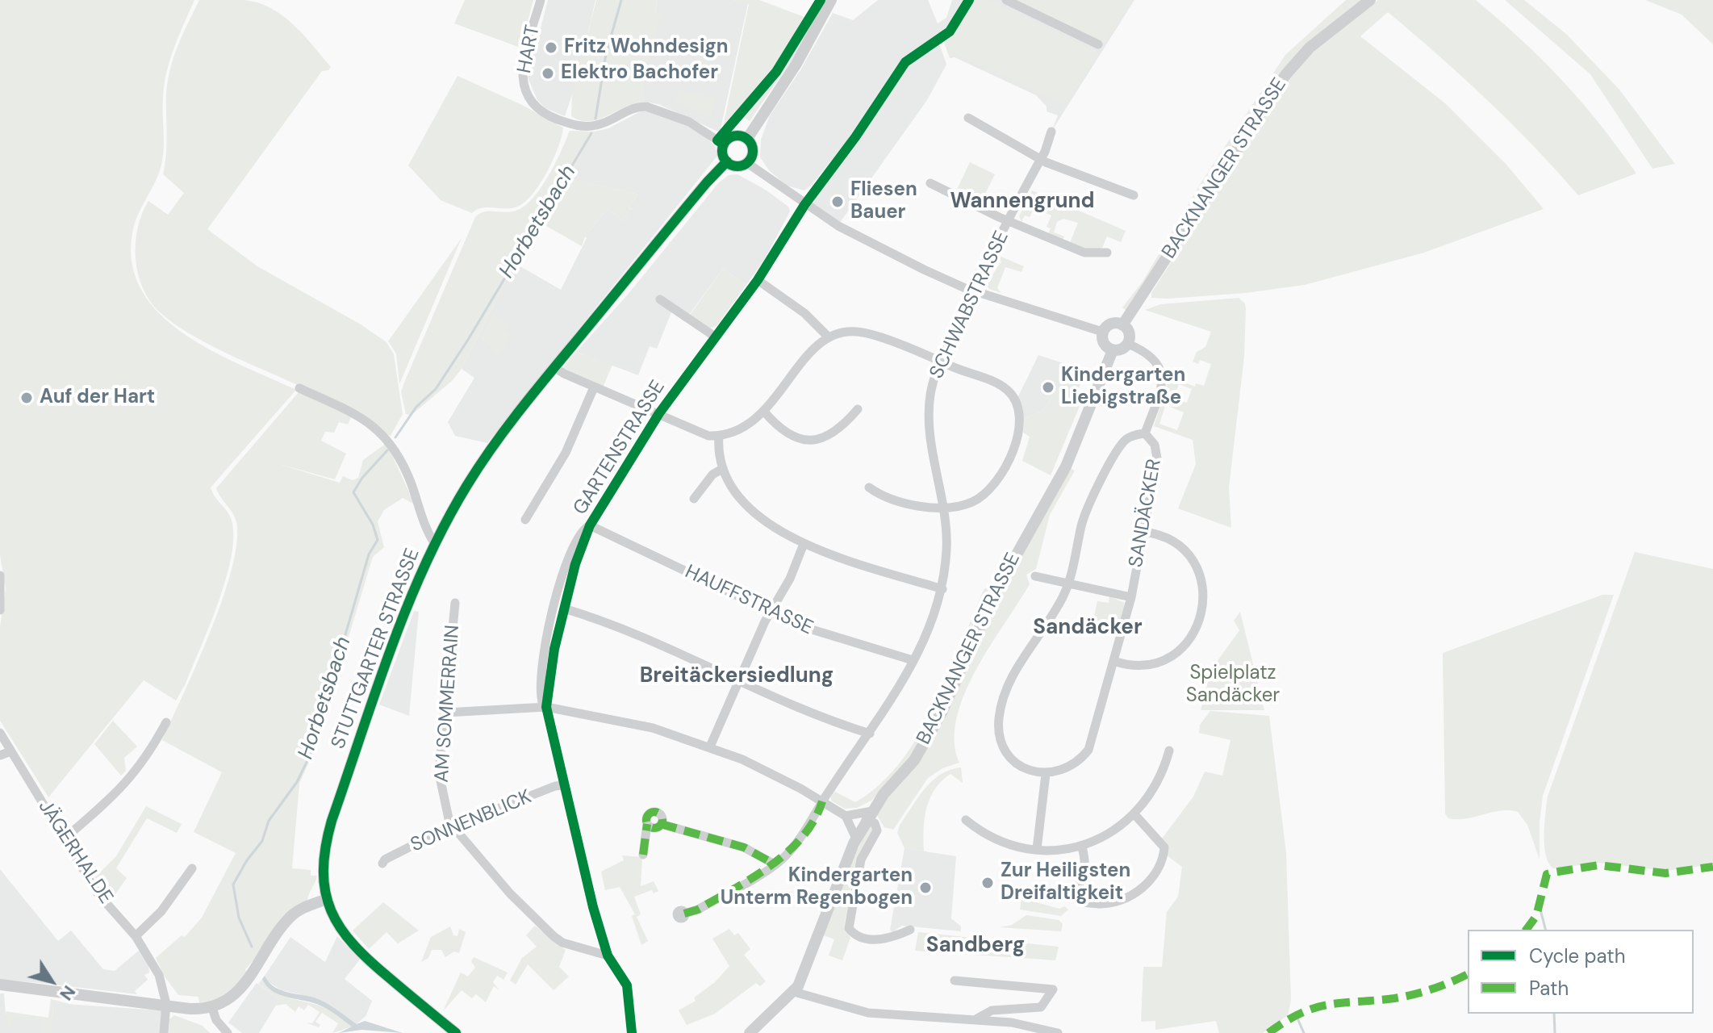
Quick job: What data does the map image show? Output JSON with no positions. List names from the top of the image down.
{
  "streets": {
    "street": [
      "HART",
      "BACKNANGER STRASSE",
      "SCHWABSTRASSE",
      "GARTENSTRASSE",
      "SANDÄCKER",
      "HAUFFSTRASSE",
      "STUTTGARTER STRASSE",
      "AM SOMMERRAIN",
      "SONNENBLICK",
      "JÄGERHALDE"
    ]
  },
  "crossings": [
    ["HART", "STUTTGARTER STRASSE"],
    ["BACKNANGER STRASSE", "SANDÄCKER"],
    ["SCHWABSTRASSE", "HAUFFSTRASSE"],
    ["GARTENSTRASSE", "HAUFFSTRASSE"],
    ["GARTENSTRASSE", "AM SOMMERRAIN"],
    ["GARTENSTRASSE", "SONNENBLICK"],
    ["AM SOMMERRAIN", "SONNENBLICK"]
  ],
  "districts": [
    "Wannengrund",
    "Sandäcker",
    "Breitäckersiedlung",
    "Sandberg"
  ],
  "water": ["Horbetsbach"],
  "parks": ["Spielplatz Sandäcker"],
  "places": [
    "Fritz Wohndesign",
    "Elektro Bachofer",
    "Fliesen Bauer",
    "Kindergarten Liebigstraße",
    "Auf der Hart",
    "Zur Heiligsten Dreifaltigkeit",
    "Kindergarten Unterm Regenbogen"
  ],
  "legend": ["Cycle path", "Path"],
  "north": "bottom right"
}
